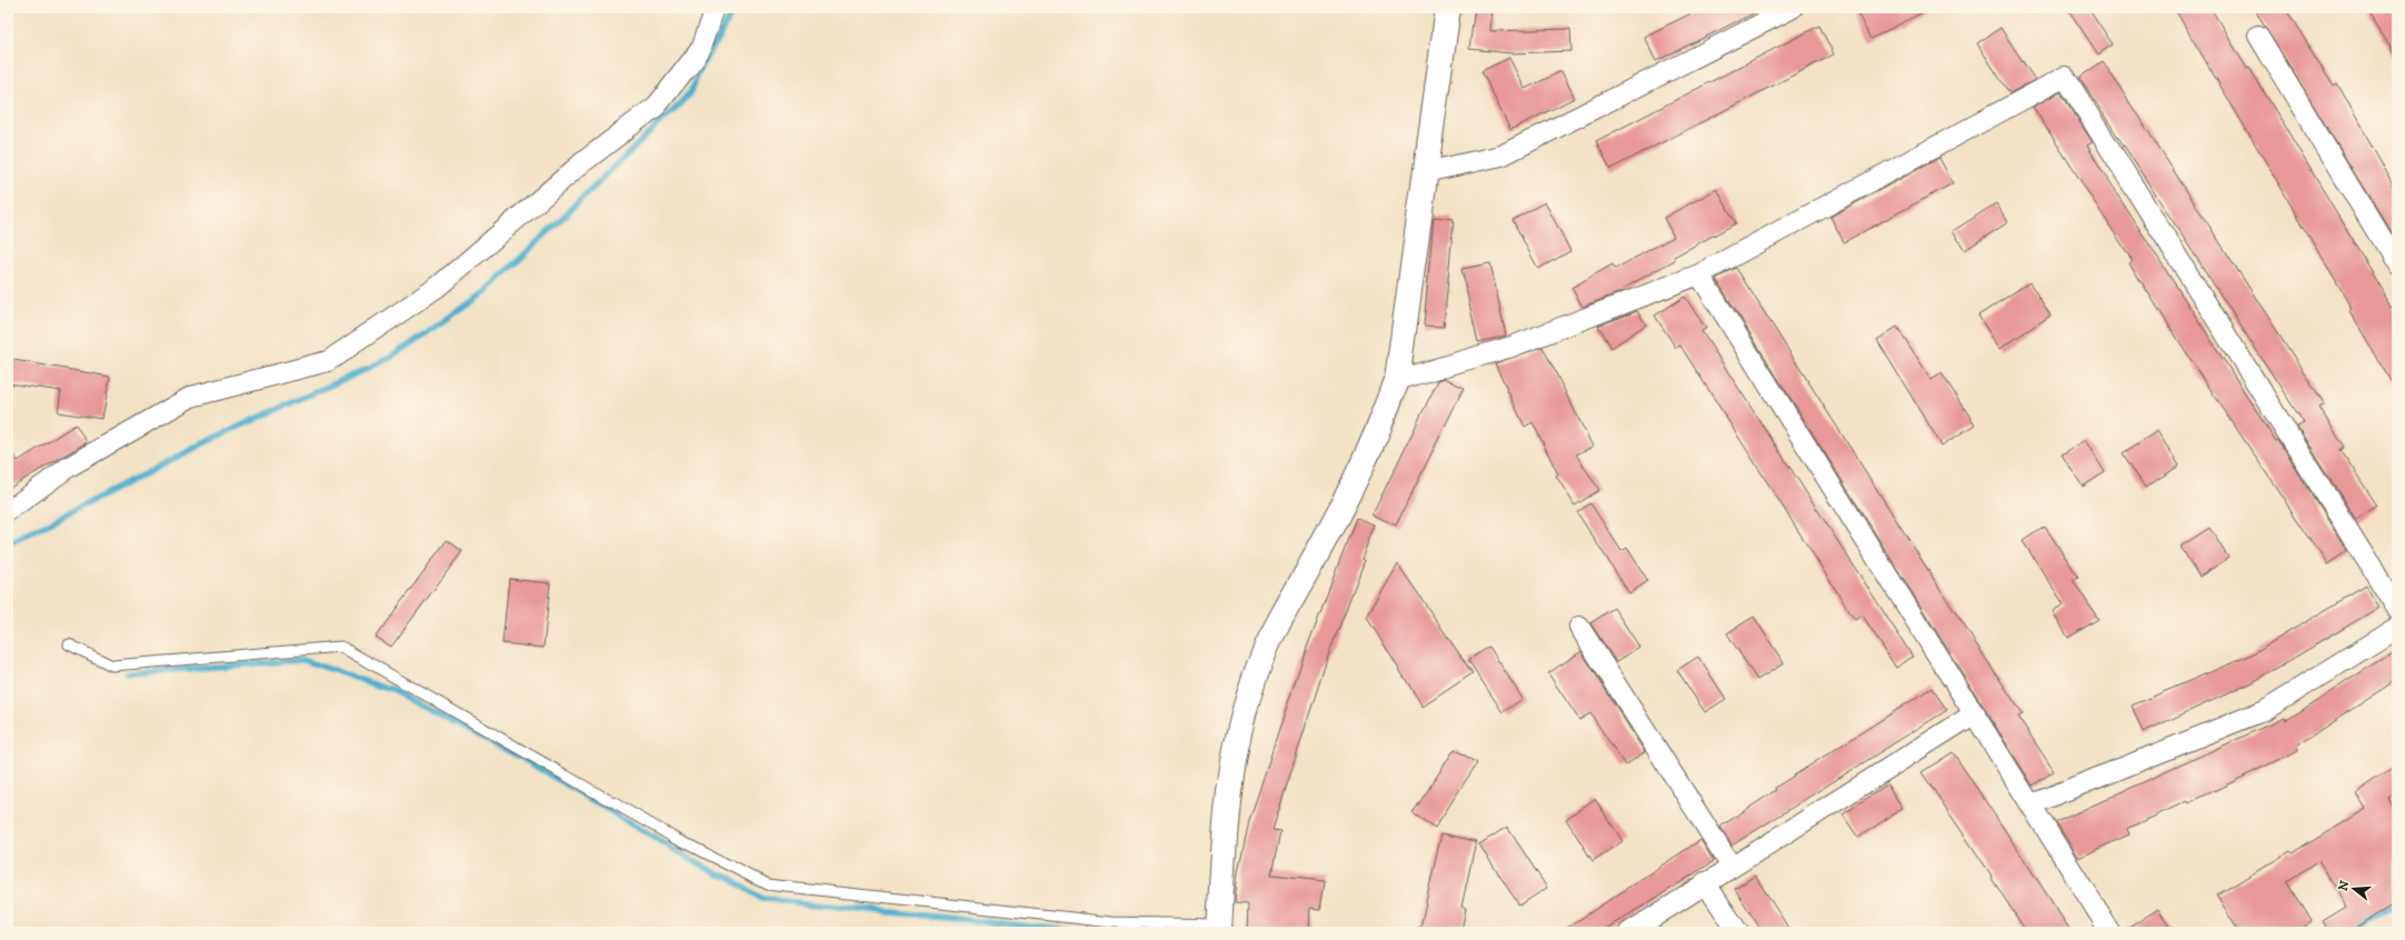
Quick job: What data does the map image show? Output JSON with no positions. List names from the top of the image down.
{
  "north": "left"
}
